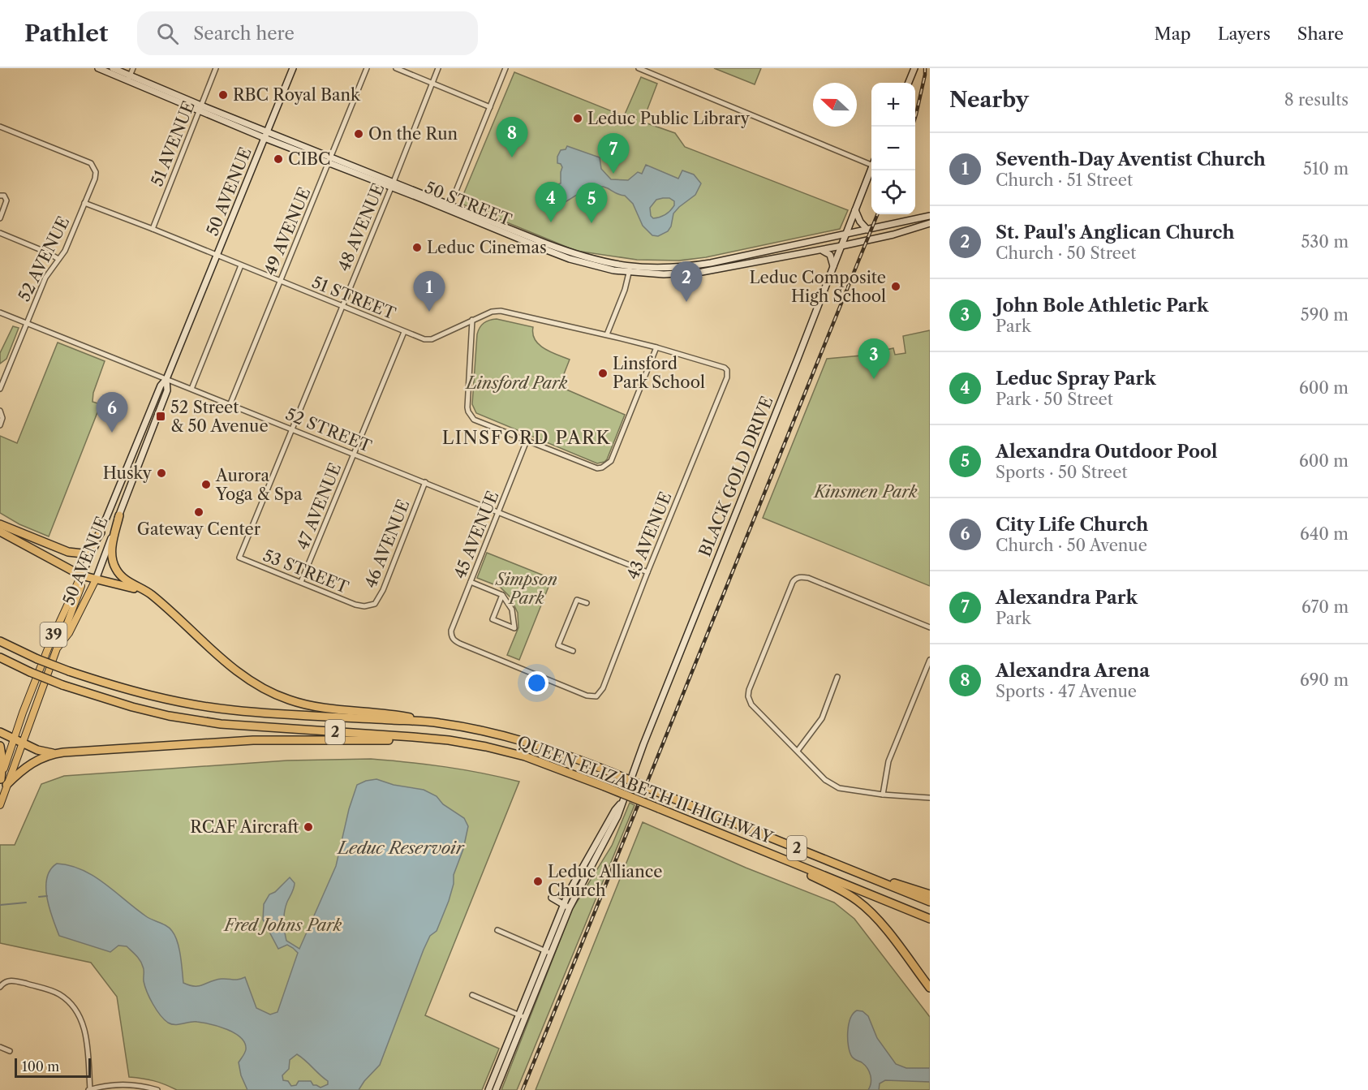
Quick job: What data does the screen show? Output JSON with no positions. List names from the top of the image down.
{
  "streets": {
    "highway": ["2", "QUEEN ELIZABETH II HIGHWAY"],
    "main road": [
      "50 AVENUE",
      "50 STREET",
      "BLACK GOLD DRIVE",
      "39"
    ],
    "street": [
      "51 AVENUE",
      "48 AVENUE",
      "49 AVENUE",
      "52 AVENUE",
      "51 STREET",
      "52 STREET",
      "47 AVENUE",
      "45 AVENUE",
      "43 AVENUE",
      "46 AVENUE",
      "53 STREET"
    ]
  },
  "crossings": [
    ["51 AVENUE", "50 STREET"],
    ["51 AVENUE", "51 STREET"],
    ["50 AVENUE", "50 STREET"],
    ["50 AVENUE", "51 STREET"],
    ["50 AVENUE", "52 STREET"],
    ["50 STREET", "48 AVENUE"],
    ["50 STREET", "49 AVENUE"],
    ["50 STREET", "BLACK GOLD DRIVE"],
    ["48 AVENUE", "51 STREET"],
    ["48 AVENUE", "52 STREET"],
    ["48 AVENUE", "53 STREET"],
    ["49 AVENUE", "51 STREET"],
    ["49 AVENUE", "52 STREET"],
    ["52 AVENUE", "51 STREET"],
    ["52 AVENUE", "52 STREET"],
    ["51 STREET", "47 AVENUE"],
    ["51 STREET", "43 AVENUE"],
    ["52 STREET", "47 AVENUE"],
    ["52 STREET", "45 AVENUE"],
    ["52 STREET", "43 AVENUE"],
    ["52 STREET", "46 AVENUE"],
    ["47 AVENUE", "53 STREET"],
    ["45 AVENUE", "43 AVENUE"],
    ["46 AVENUE", "53 STREET"]
  ],
  "districts": ["LINSFORD PARK"],
  "water": ["Leduc Reservoir"],
  "parks": [
    "Linsford Park",
    "Kinsmen Park",
    "Simpson Park",
    "Fred Johns Park"
  ],
  "places": {
    "other": [
      "RBC Royal Bank",
      "Leduc Public Library",
      "On the Run",
      "CIBC",
      "Leduc Cinemas",
      "Leduc Composite High School",
      "Linsford Park School",
      "Husky",
      "Aurora Yoga & Spa",
      "Gateway Center",
      "RCAF Aircraft",
      "Leduc Alliance Church"
    ],
    "transit": ["52 Street & 50 Avenue"]
  },
  "scale_bar": "100 m",
  "north": "left",
  "page": {
    "header": "Pathlet",
    "search": "Search here",
    "nav": ["Map", "Layers", "Share"],
    "heading": ["Nearby", "8 results"],
    "map_buttons": ["+", "−"],
    "pins": [
      "8",
      "7",
      "4",
      "5",
      "2",
      "1",
      "3",
      "6"
    ],
    "list": [
      {
        "mark": "1",
        "name": "Seventh-Day Aventist Church",
        "note": "Church · 51 Street",
        "value": "510 m"
      },
      {
        "mark": "2",
        "name": "St. Paul's Anglican Church",
        "note": "Church · 50 Street",
        "value": "530 m"
      },
      {
        "mark": "3",
        "name": "John Bole Athletic Park",
        "note": "Park",
        "value": "590 m"
      },
      {
        "mark": "4",
        "name": "Leduc Spray Park",
        "note": "Park · 50 Street",
        "value": "600 m"
      },
      {
        "mark": "5",
        "name": "Alexandra Outdoor Pool",
        "note": "Sports · 50 Street",
        "value": "600 m"
      },
      {
        "mark": "6",
        "name": "City Life Church",
        "note": "Church · 50 Avenue",
        "value": "640 m"
      },
      {
        "mark": "7",
        "name": "Alexandra Park",
        "note": "Park",
        "value": "670 m"
      },
      {
        "mark": "8",
        "name": "Alexandra Arena",
        "note": "Sports · 47 Avenue",
        "value": "690 m"
      }
    ],
    "scale": "100 m"
  }
}
